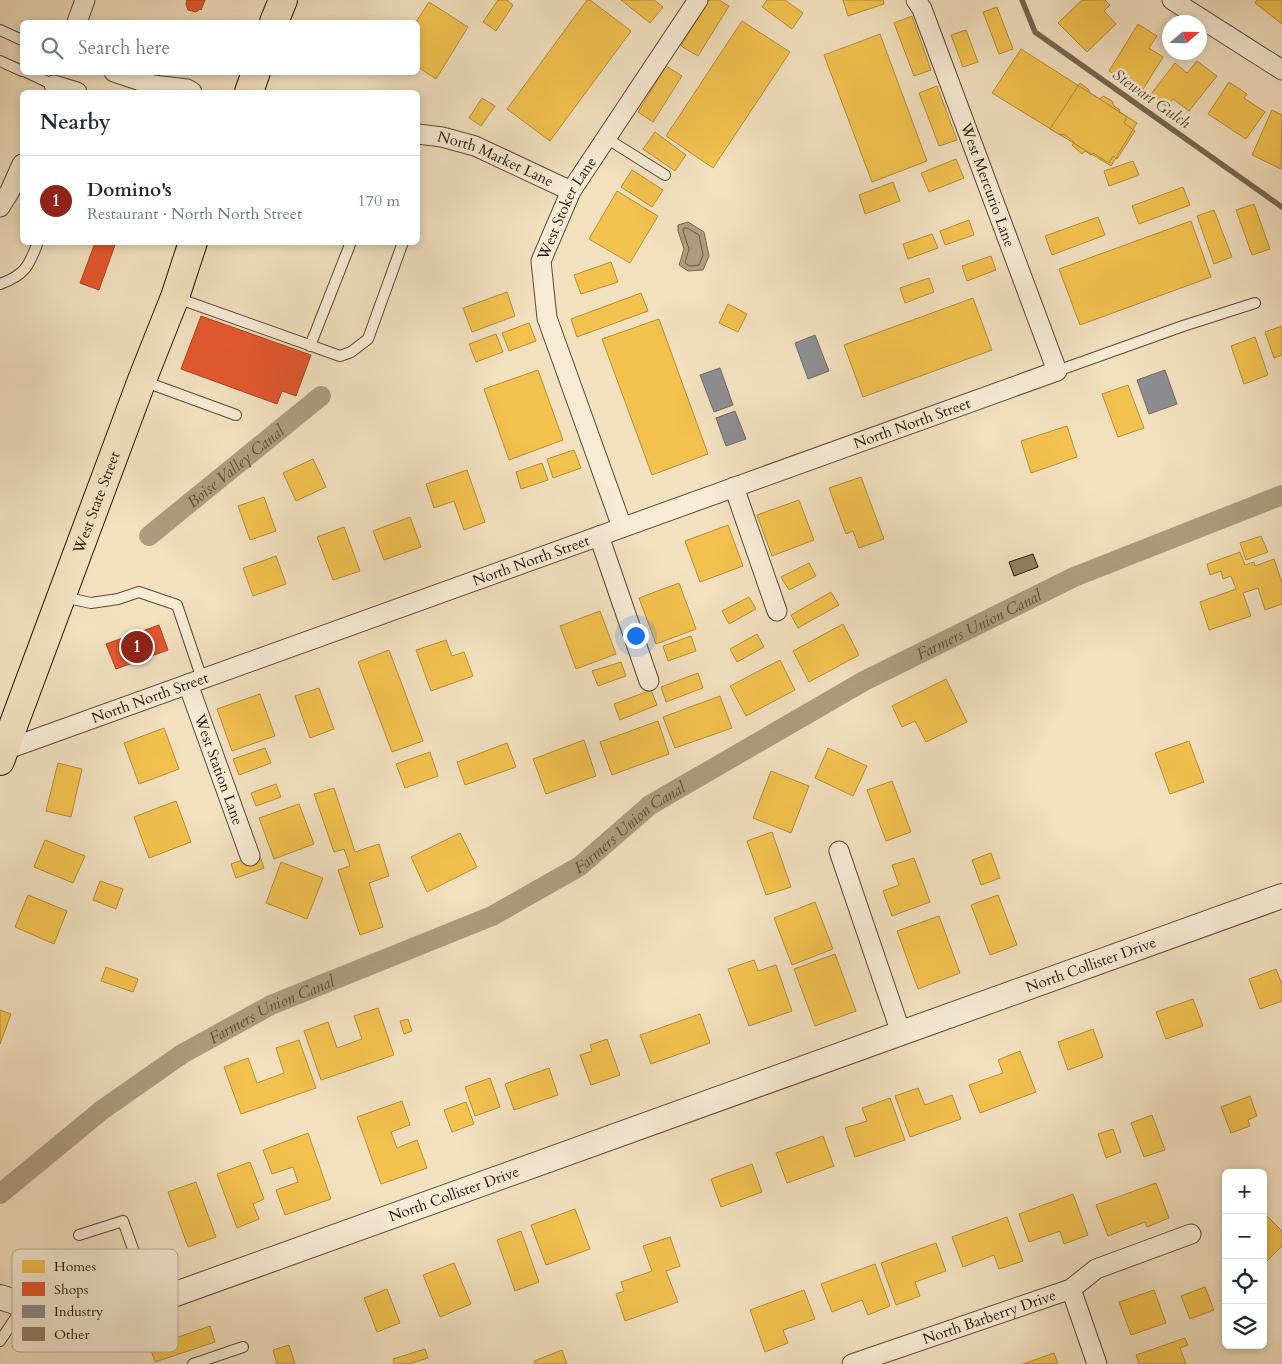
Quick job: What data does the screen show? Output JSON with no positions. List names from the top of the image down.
{
  "streets": {
    "main road": ["West State Street"],
    "street": [
      "North Market Lane",
      "West Mercurio Lane",
      "West Stoker Lane",
      "North North Street",
      "West Station Lane",
      "North Collister Drive",
      "North Barberry Drive"
    ]
  },
  "crossings": [
    ["North Market Lane", "West Stoker Lane"],
    ["West Mercurio Lane", "North North Street"],
    ["West Stoker Lane", "North North Street"],
    ["North North Street", "West State Street"],
    ["North North Street", "West Station Lane"]
  ],
  "water": ["Stewart Gulch", "Boise Valley Canal", "Farmers Union Canal"],
  "legend": [
    "Homes",
    "Shops",
    "Industry",
    "Other"
  ],
  "north": "right",
  "page": {
    "search": "Search here",
    "heading": "Nearby",
    "list": [
      {
        "mark": "1",
        "name": "Domino's",
        "note": "Restaurant · North North Street",
        "value": "170 m"
      }
    ],
    "pins": "1",
    "map_buttons": ["+", "−"]
  }
}
